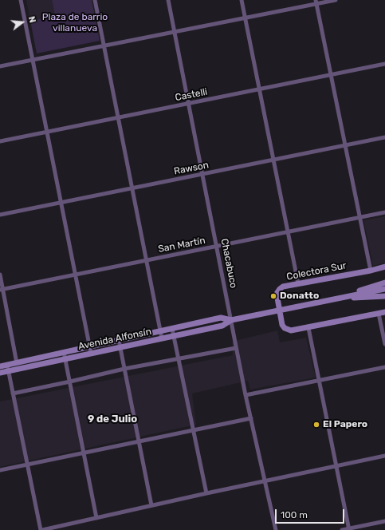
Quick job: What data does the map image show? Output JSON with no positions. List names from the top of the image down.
{
  "streets": {
    "main road": ["Colectora Sur", "Avenida Alfonsín"],
    "street": [
      "Castelli",
      "Rawson",
      "San Martín",
      "Chacabuco"
    ]
  },
  "crossings": [
    ["Castelli", "Chacabuco"],
    ["Rawson", "Chacabuco"],
    ["San Martín", "Chacabuco"],
    ["Chacabuco", "Avenida Alfonsín"],
    ["Colectora Sur", "Avenida Alfonsín"]
  ],
  "districts": ["9 de Julio"],
  "parks": ["Plaza de barrio villanueva"],
  "places": ["Donatto", "El Papero"],
  "scale_bar": "100 m",
  "north": "right"
}
